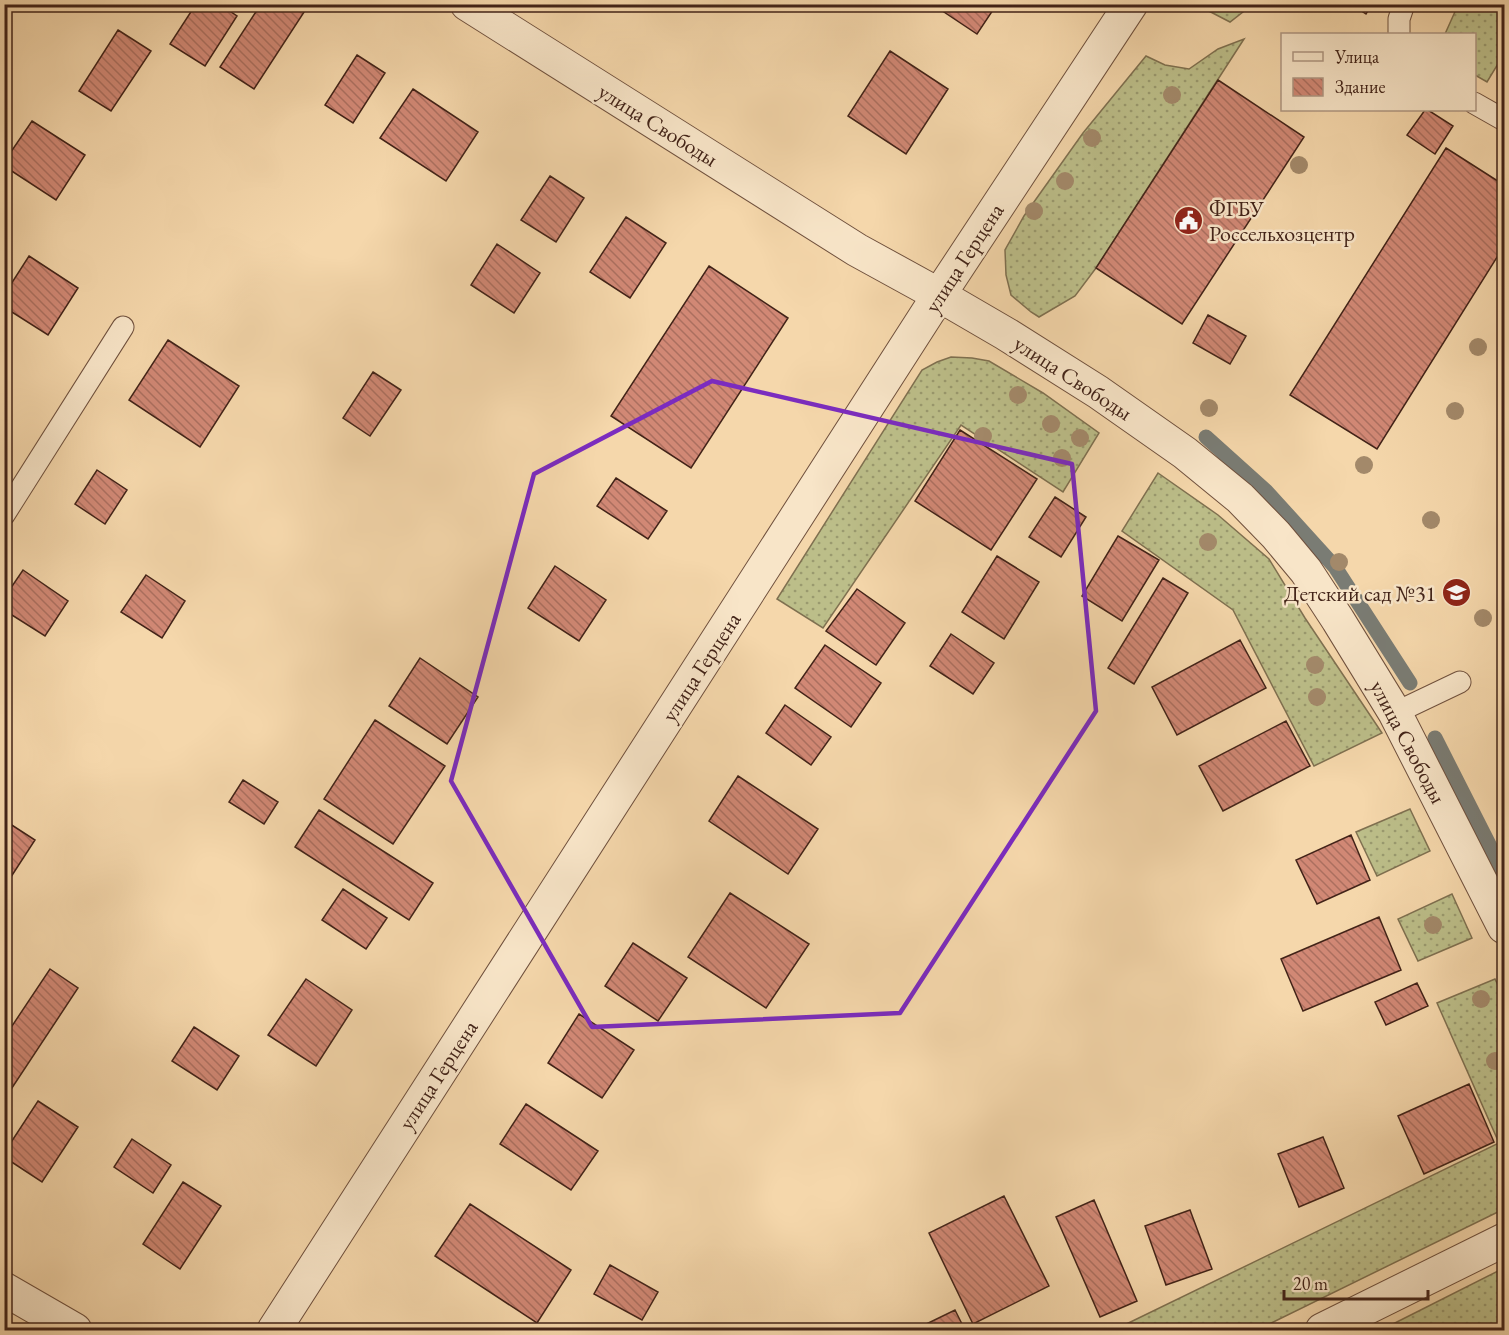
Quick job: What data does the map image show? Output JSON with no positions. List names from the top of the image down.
{
  "streets": {
    "street": ["улица Свободы", "улица Герцена"]
  },
  "crossings": [
    ["улица Свободы", "улица Герцена"]
  ],
  "places": {
    "public building": ["ФГБУ Россельхозцентр"],
    "school or university": ["Детский сад №31"]
  },
  "legend": ["Улица", "Здание"],
  "scale_bar": "20 m"
}
